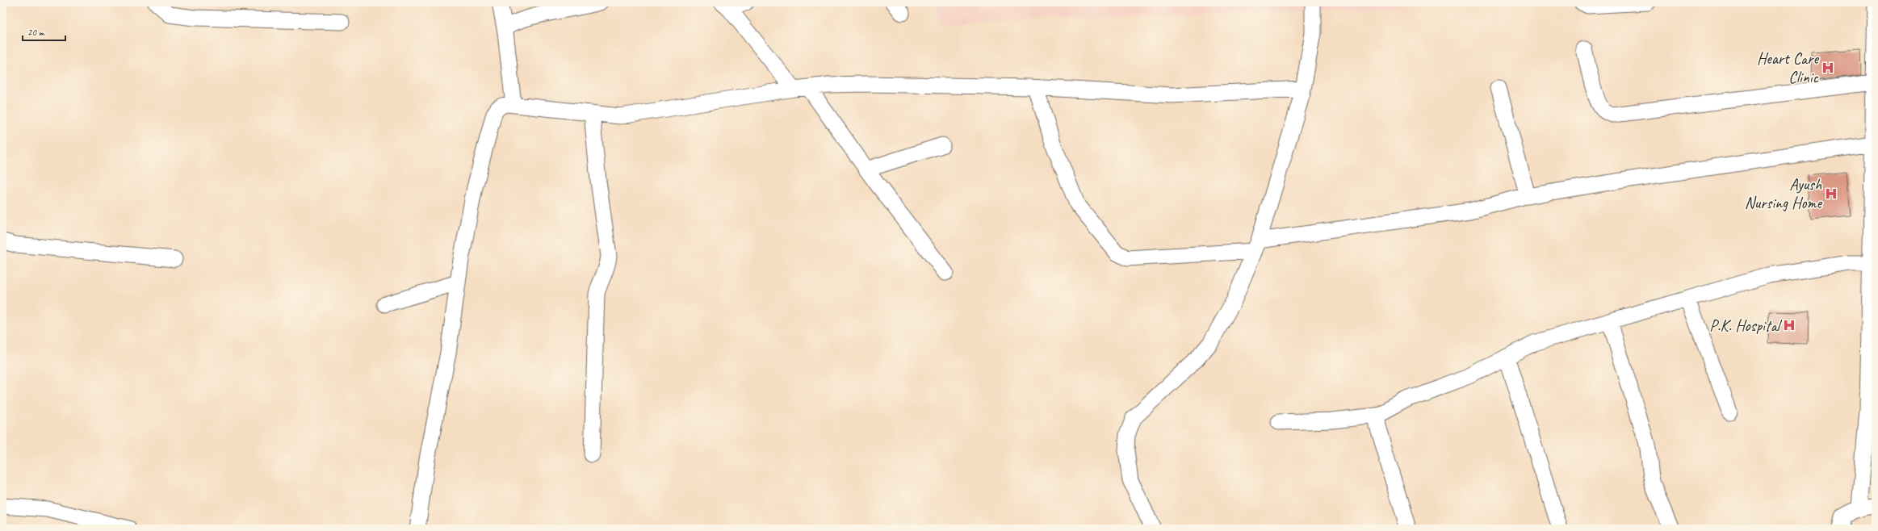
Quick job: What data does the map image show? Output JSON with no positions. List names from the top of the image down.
{
  "places": {
    "hospital": ["Heart Care Clinic", "Ayush Nursing Home", "P.K. Hospital"]
  },
  "scale_bar": "20 m"
}
